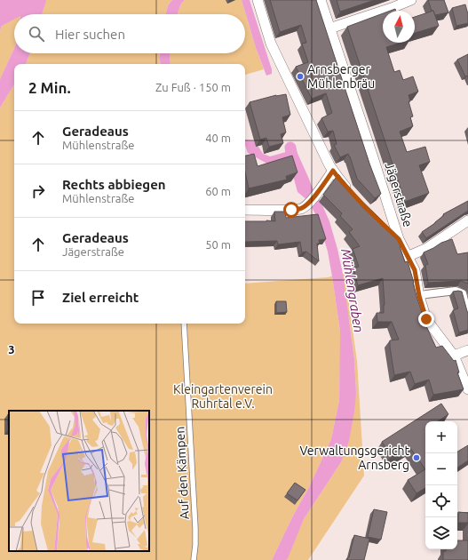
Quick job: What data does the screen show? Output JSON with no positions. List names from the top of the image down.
{
  "streets": {
    "street": ["Jägerstraße"],
    "lane": ["Auf den Kämpen"]
  },
  "water": ["Mühlengraben"],
  "parks": ["Kleingartenverein Ruhrtal e.V."],
  "places": ["Arnsberger Mühlenbräu", "Verwaltungsgericht Arnsberg"],
  "north": "top",
  "page": {
    "search": "Hier suchen",
    "heading": ["2 Min.", "Zu Fuß · 150 m"],
    "list": [
      ["Geradeaus", "Mühlenstraße", "40 m"],
      ["Rechts abbiegen", "Mühlenstraße", "60 m"],
      ["Geradeaus", "Jägerstraße", "50 m"],
      "Ziel erreicht"
    ],
    "map_buttons": ["+", "−"]
  },
  "grid": {
    "rows": ["3"]
  }
}
